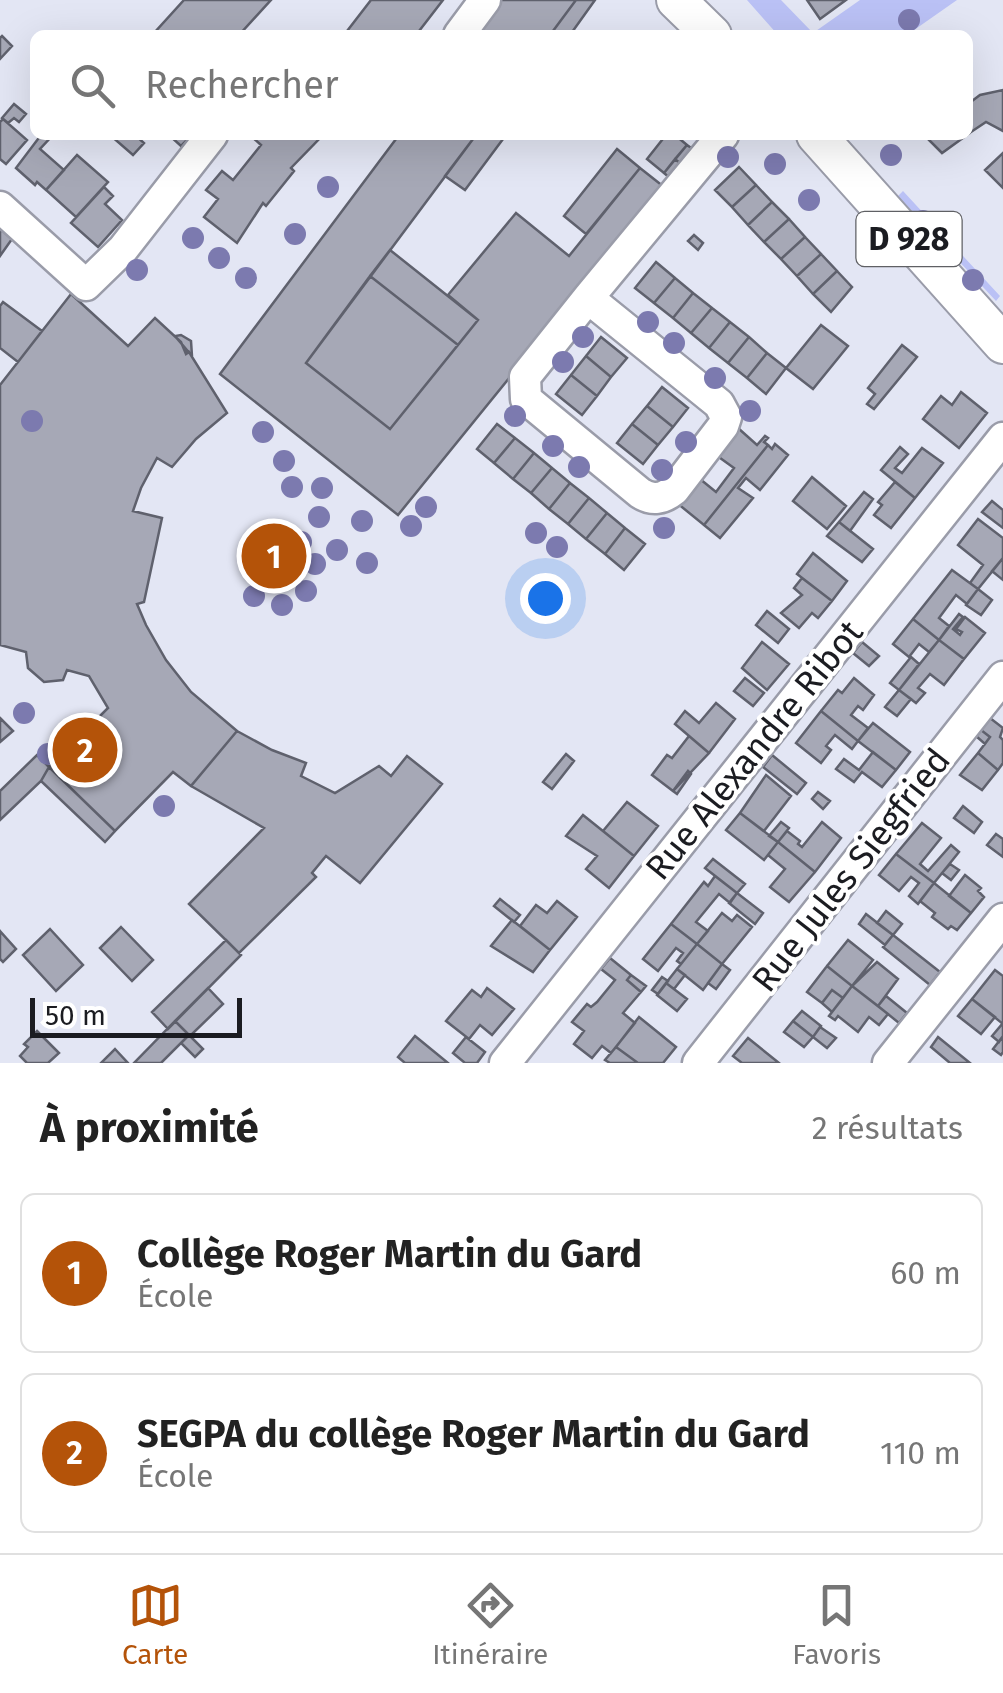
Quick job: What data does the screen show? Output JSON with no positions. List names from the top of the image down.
{
  "streets": {
    "main road": ["D 928"],
    "street": ["Rue Alexandre Ribot", "Rue Jules Siegfried"]
  },
  "scale_bar": "50 m",
  "page": {
    "search": "Rechercher",
    "pins": ["1", "2"],
    "scale": "50 m",
    "heading": ["À proximité", "2 résultats"],
    "list": [
      {
        "mark": "1",
        "name": "Collège Roger Martin du Gard",
        "note": "École",
        "value": "60 m"
      },
      {
        "mark": "2",
        "name": "SEGPA du collège Roger Martin du Gard",
        "note": "École",
        "value": "110 m"
      }
    ],
    "nav": ["Carte", "Itinéraire", "Favoris"]
  }
}
